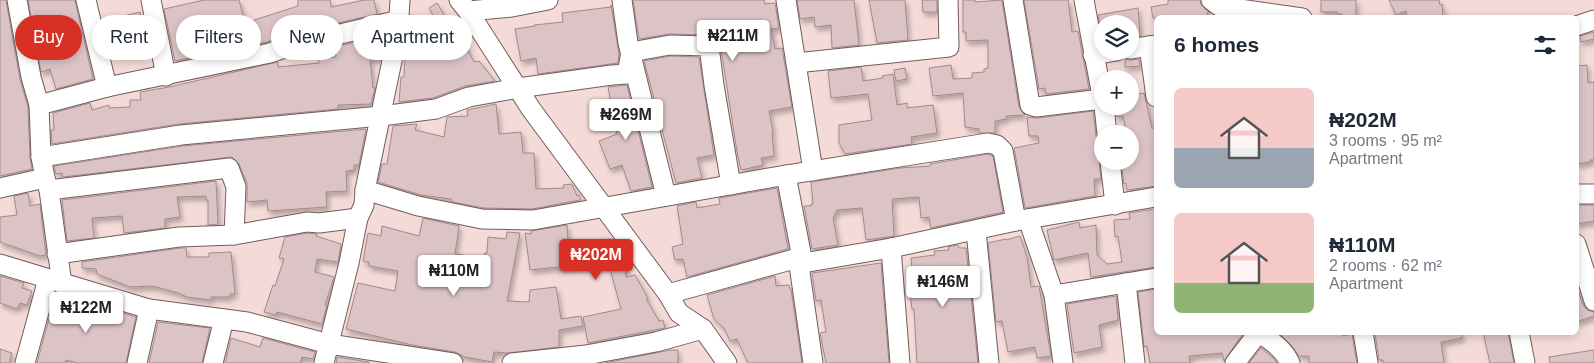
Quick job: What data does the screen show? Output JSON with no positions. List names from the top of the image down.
{
  "page": {
    "map_buttons": ["+", "−"],
    "chip": [
      "Buy",
      "Rent",
      "Filters",
      "New",
      "Apartment"
    ],
    "heading": "6 homes",
    "price": [
      "₦211M",
      "₦269M",
      "₦202M",
      "₦110M",
      "₦146M",
      "₦122M"
    ],
    "list": [
      {
        "name": "₦202M",
        "note": "3 rooms · 95 m² · Apartment"
      },
      {
        "name": "₦110M",
        "note": "2 rooms · 62 m² · Apartment"
      }
    ]
  }
}
